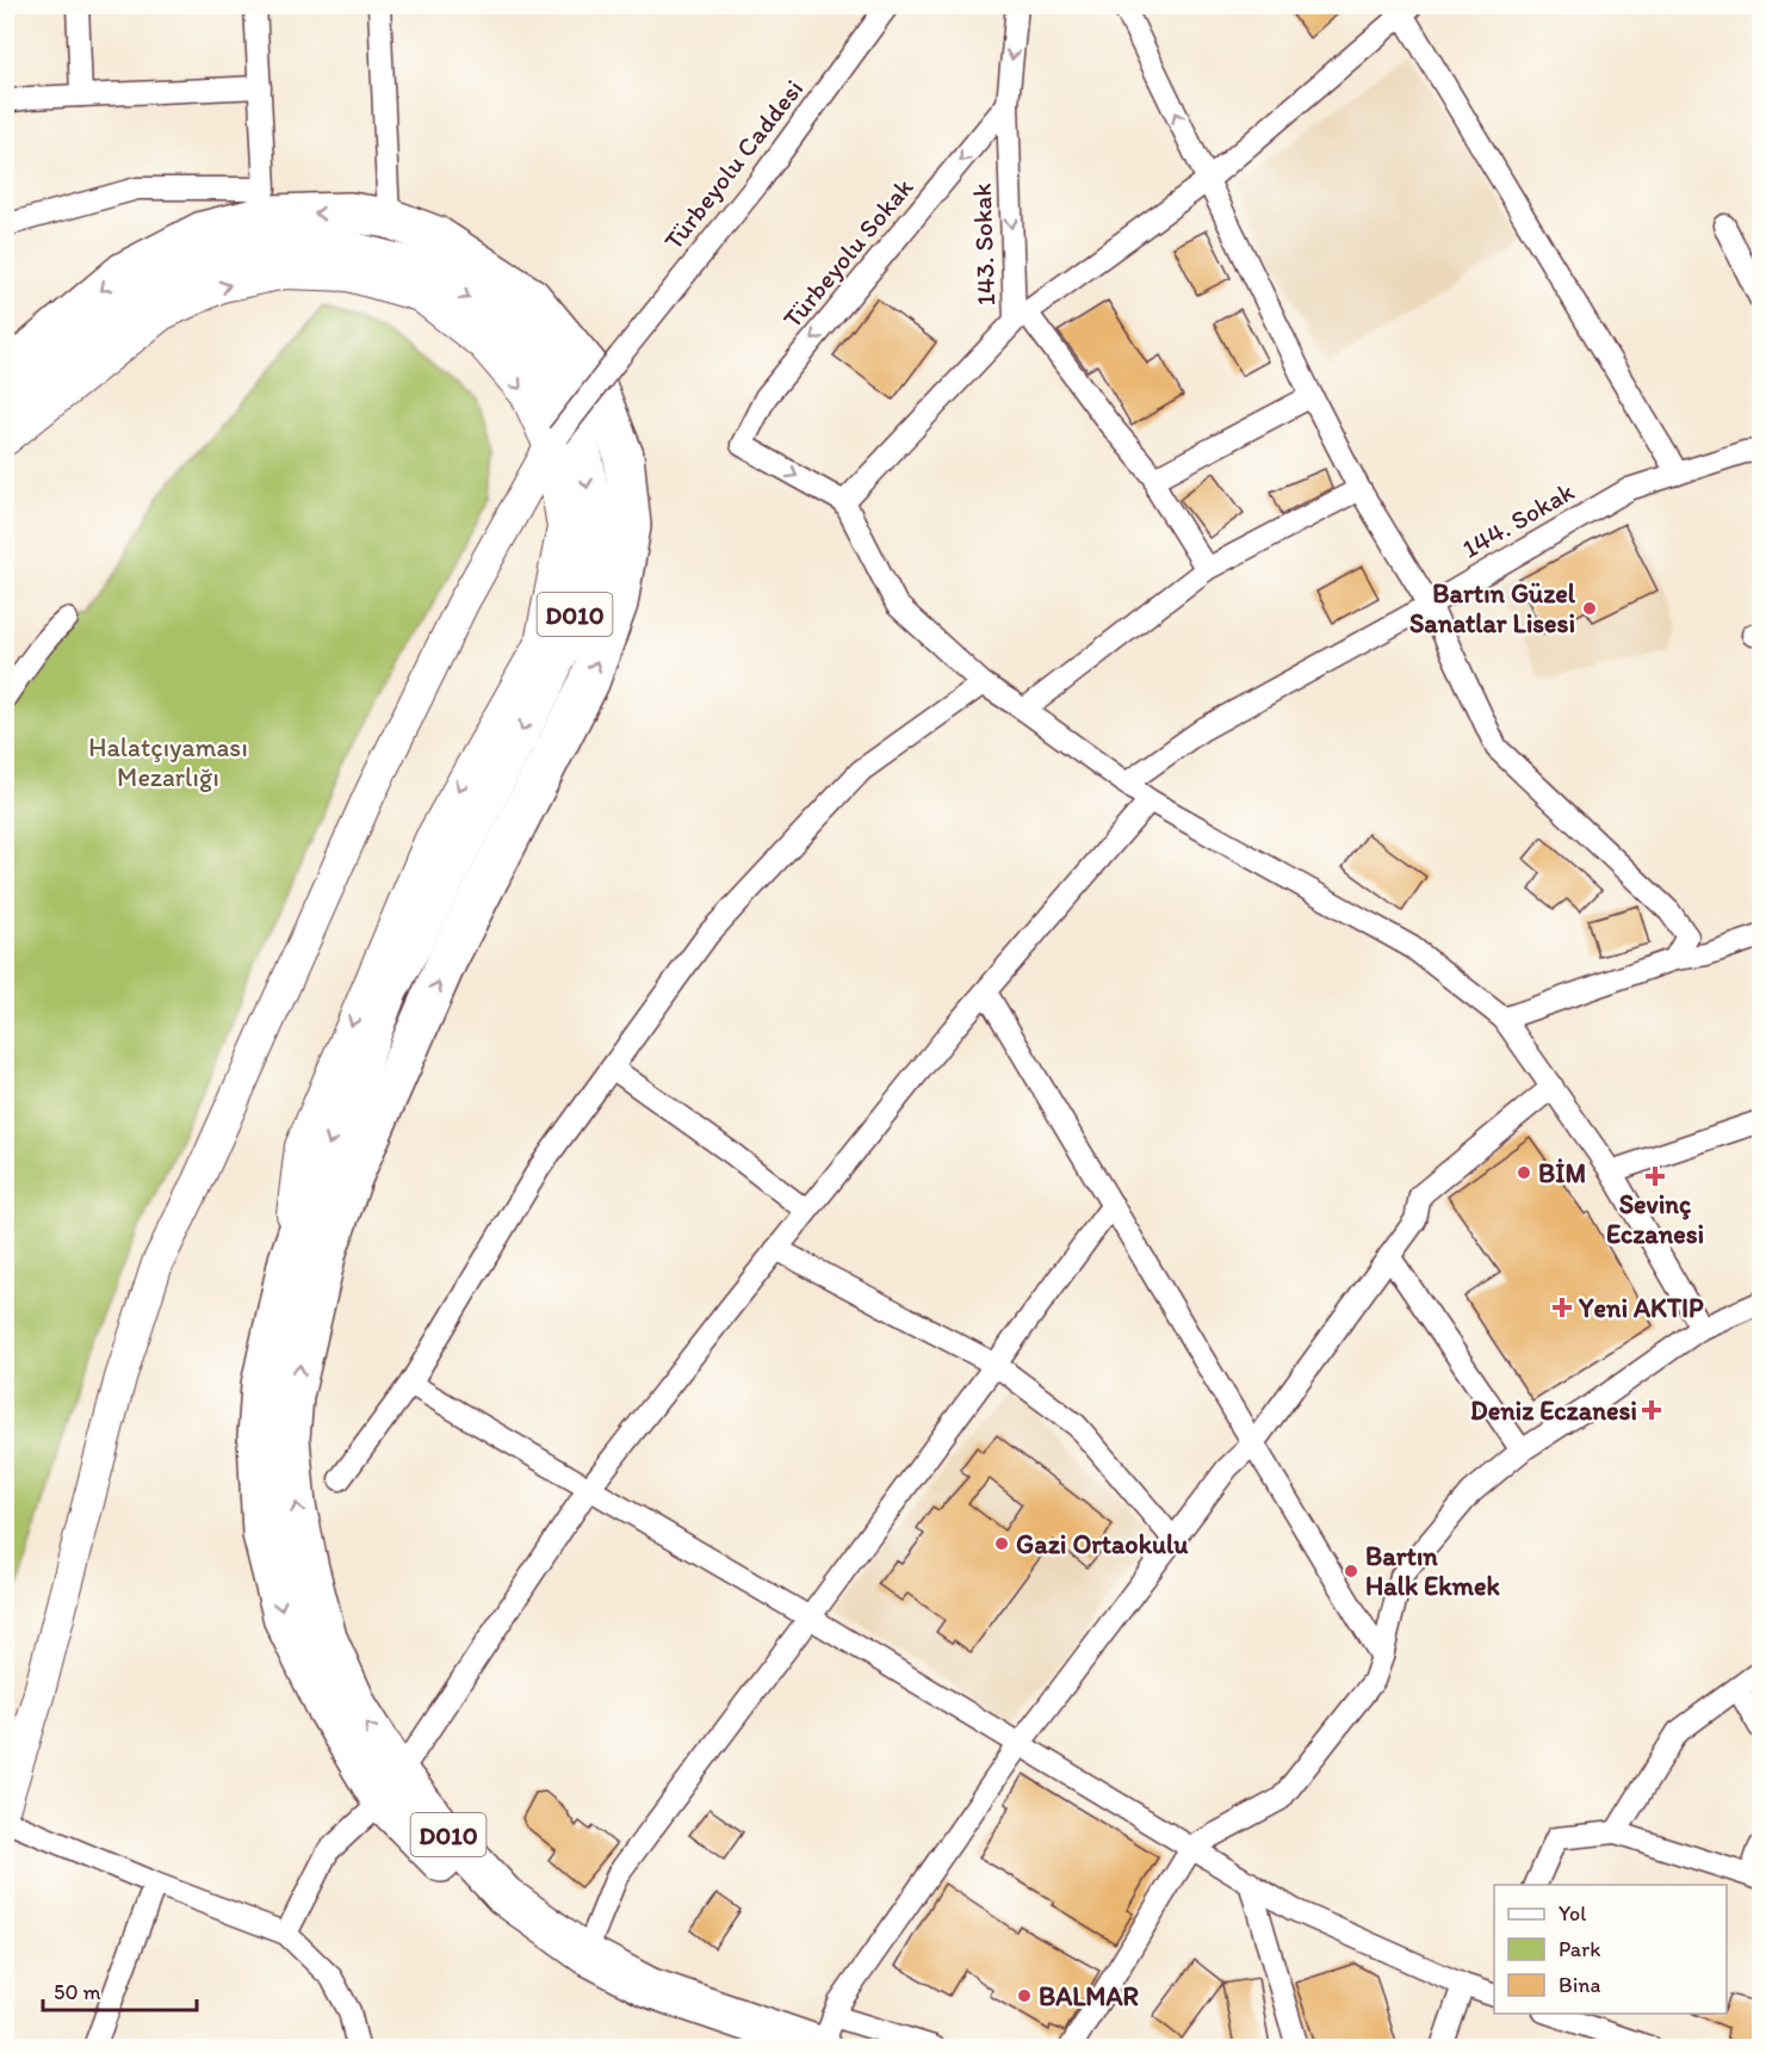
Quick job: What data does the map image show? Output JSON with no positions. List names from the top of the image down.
{
  "streets": {
    "highway": ["D010"],
    "street": [
      "Türbeyolu Caddesi",
      "143. Sokak",
      "Türbeyolu Sokak",
      "144. Sokak"
    ]
  },
  "crossings": [
    ["143. Sokak", "Türbeyolu Sokak"]
  ],
  "parks": ["Halatçıyaması Mezarlığı"],
  "places": {
    "other": [
      "Bartın Güzel Sanatlar Lisesi",
      "BİM",
      "Gazi Ortaokulu",
      "Bartın Halk Ekmek",
      "BALMAR"
    ],
    "health": ["Sevinç Eczanesi", "Yeni AKTIP", "Deniz Eczanesi"]
  },
  "legend": ["Yol", "Park", "Bina"],
  "scale_bar": "50 m"
}
